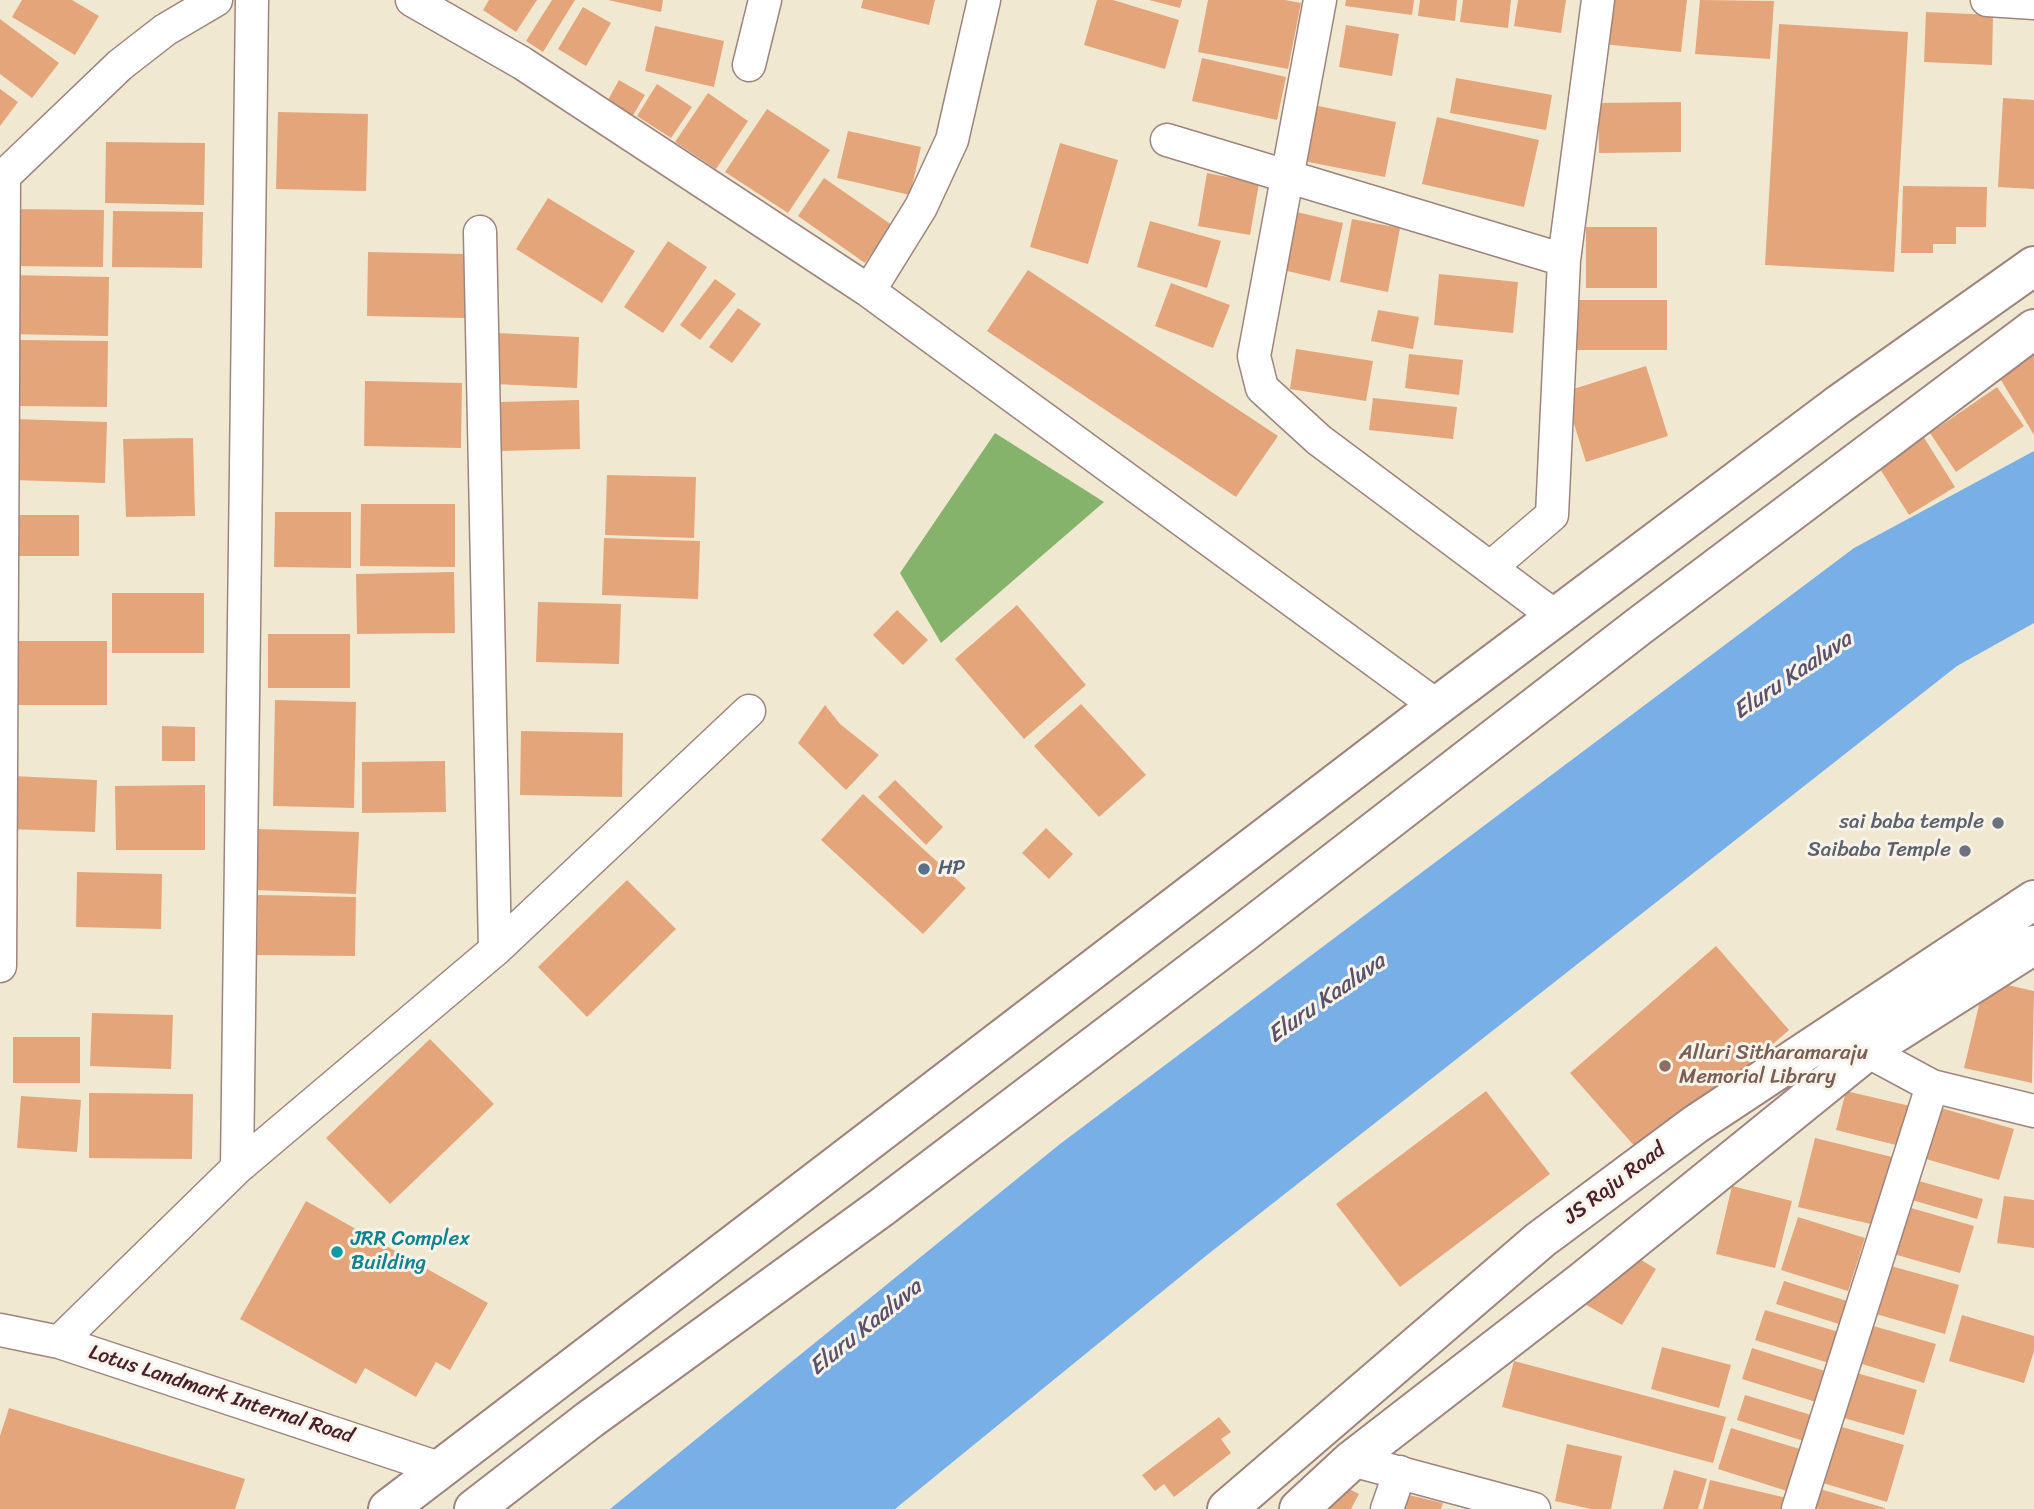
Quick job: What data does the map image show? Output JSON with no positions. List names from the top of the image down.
{
  "streets": {
    "main road": ["JS Raju Road"],
    "street": ["Lotus Landmark Internal Road"]
  },
  "water": ["Eluru Kaaluva"],
  "places": [
    "sai baba temple",
    "Saibaba Temple",
    "HP",
    "Alluri Sitharamaraju Memorial Library",
    "JRR Complex Building"
  ]
}
